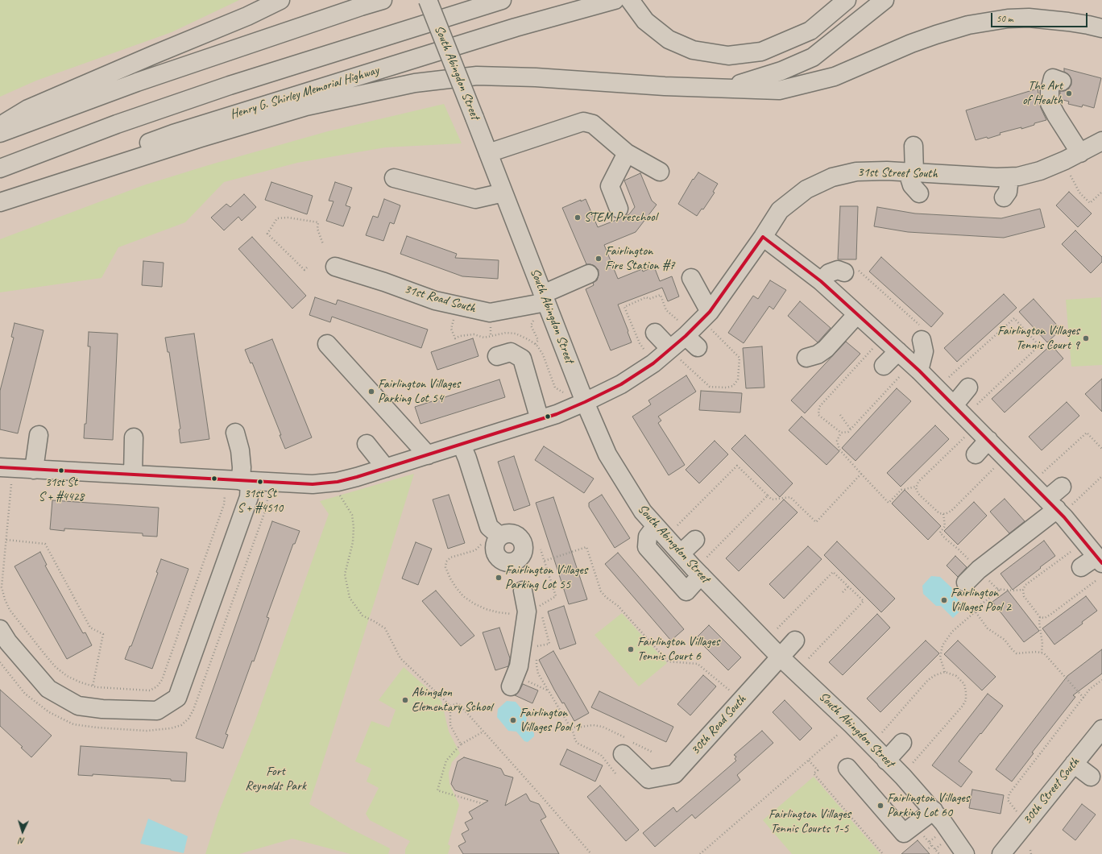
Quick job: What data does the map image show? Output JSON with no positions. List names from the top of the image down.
{
  "streets": {
    "main road": [
      "South Abingdon Street",
      "Henry G. Shirley Memorial Highway",
      "31st Street South",
      "31st Road South",
      "30th Road South",
      "30th Street South"
    ]
  },
  "crossings": [
    ["South Abingdon Street", "31st Street South"],
    ["South Abingdon Street", "31st Road South"],
    ["South Abingdon Street", "30th Road South"]
  ],
  "parks": ["Fort Reynolds Park", "Fairlington Villages Tennis Courts 1-5"],
  "places": [
    "The Art of Health",
    "STEM Preschool",
    "Fairlington Fire Station #7",
    "Fairlington Villages Tennis Court 9",
    "Fairlington Villages Parking Lot 54",
    "31st St S + #4428",
    "31st St S + #4510",
    "Fairlington Villages Parking Lot 55",
    "Fairlington Villages Pool 2",
    "Fairlington Villages Tennis Court 6",
    "Abingdon Elementary School",
    "Fairlington Villages Pool 1",
    "Fairlington Villages Parking Lot 60"
  ],
  "scale_bar": "50 m",
  "north": "bottom"
}
